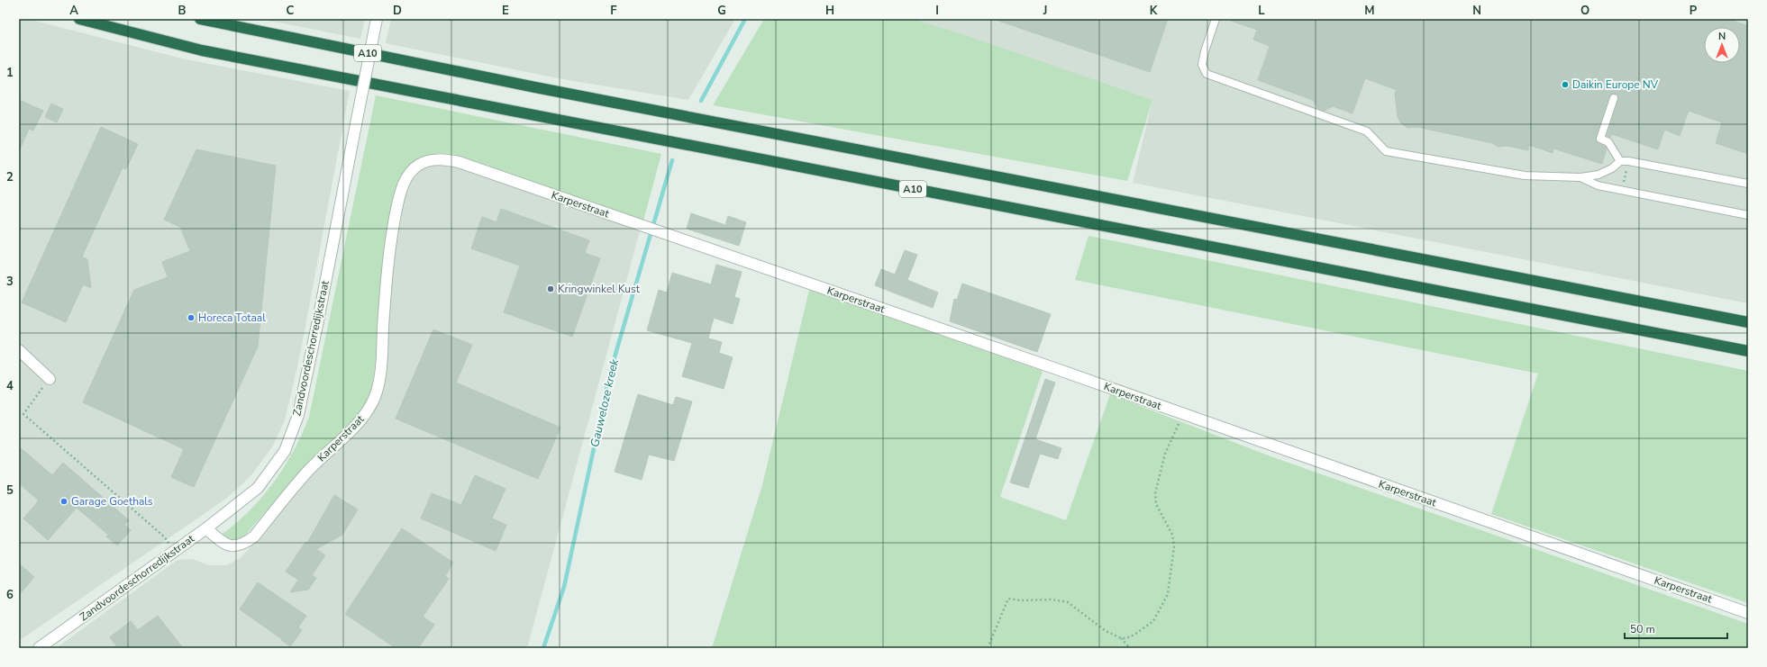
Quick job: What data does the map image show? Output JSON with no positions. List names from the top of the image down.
{
  "streets": {
    "highway": ["A10"],
    "street": ["Karperstraat", "Zandvoordeschorredijkstraat"]
  },
  "crossings": [
    ["Karperstraat", "Zandvoordeschorredijkstraat"]
  ],
  "water": ["Gauweloze kreek"],
  "places": [
    "Daikin Europe NV",
    "Kringwinkel Kust",
    "Horeca Totaal",
    "Garage Goethals"
  ],
  "scale_bar": "50 m",
  "north": "top",
  "grid": {
    "columns": [
      "A",
      "B",
      "C",
      "D",
      "E",
      "F",
      "G",
      "H",
      "I",
      "J",
      "K",
      "L",
      "M",
      "N",
      "O",
      "P"
    ],
    "rows": [
      "1",
      "2",
      "3",
      "4",
      "5",
      "6"
    ]
  }
}
